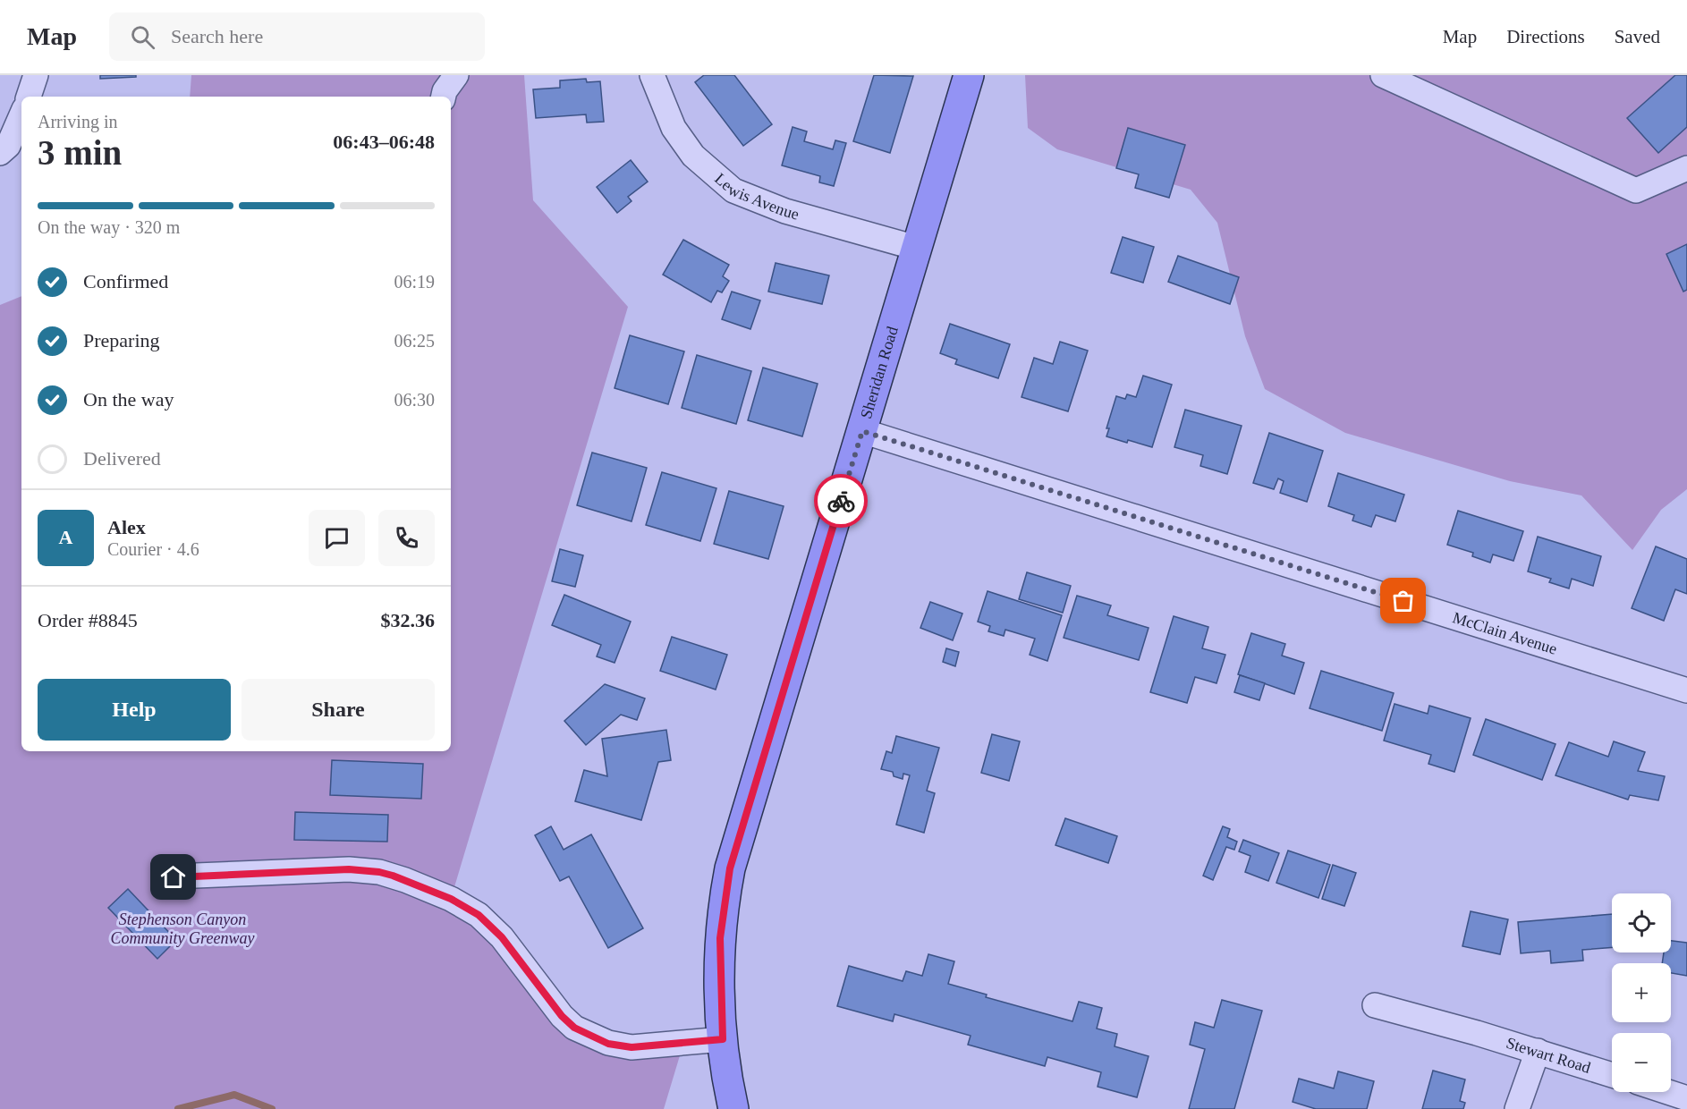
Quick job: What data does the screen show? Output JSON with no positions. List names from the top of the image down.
{
  "streets": {
    "main road": ["Sheridan Road"],
    "street": ["Lewis Avenue", "McClain Avenue", "Stewart Road"]
  },
  "crossings": [
    ["Lewis Avenue", "Sheridan Road"],
    ["Sheridan Road", "McClain Avenue"]
  ],
  "parks": ["Stephenson Canyon Community Greenway"],
  "page": {
    "header": "Map",
    "search": "Search here",
    "nav": ["Map", "Directions", "Saved"],
    "heading": ["3 min", "Arriving in", "06:43–06:48"],
    "panel": [
      "Alex",
      "Courier · 4.6",
      "Order #8845",
      "$32.36"
    ],
    "bar": "On the way · 320 m",
    "list": [
      ["Confirmed", "06:19"],
      ["Preparing", "06:25"],
      ["On the way", "06:30"],
      "Delivered"
    ],
    "round": "A",
    "buttons": ["Help", "Share"],
    "map_buttons": ["+", "−"]
  }
}
